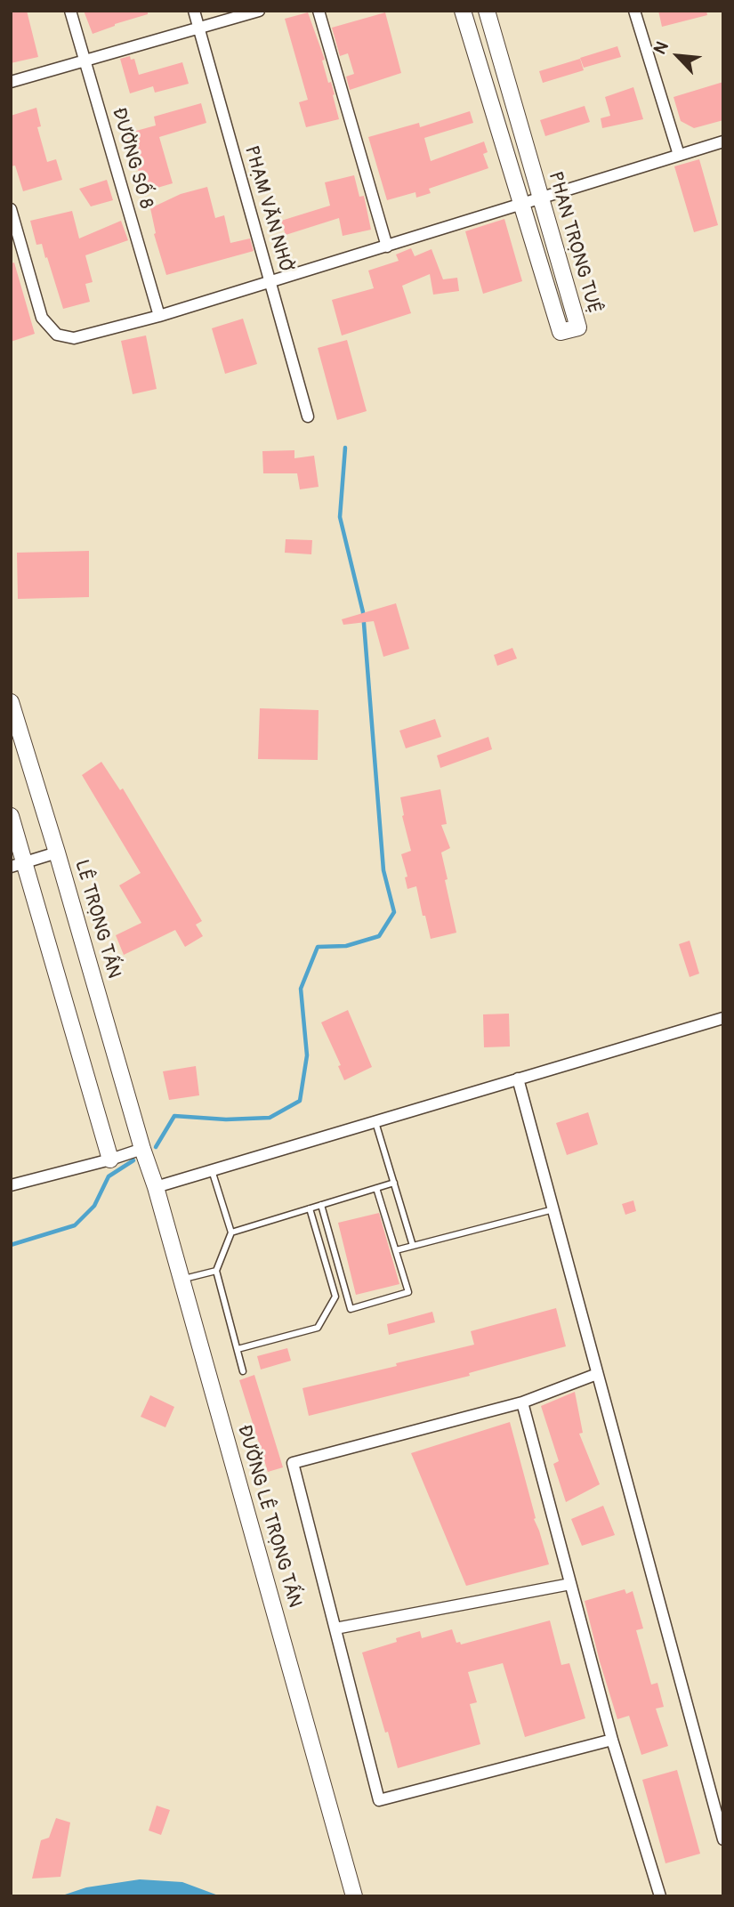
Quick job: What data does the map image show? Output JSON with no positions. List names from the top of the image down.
{
  "streets": {
    "street": [
      "ĐƯỜNG SỐ 8",
      "PHẠM VĂN NHỜ",
      "PHAN TRỌNG TUỆ",
      "LÊ TRỌNG TẤN",
      "ĐƯỜNG LÊ TRỌNG TẤN"
    ]
  },
  "crossings": [
    ["LÊ TRỌNG TẤN", "ĐƯỜNG LÊ TRỌNG TẤN"]
  ],
  "north": "top left"
}
